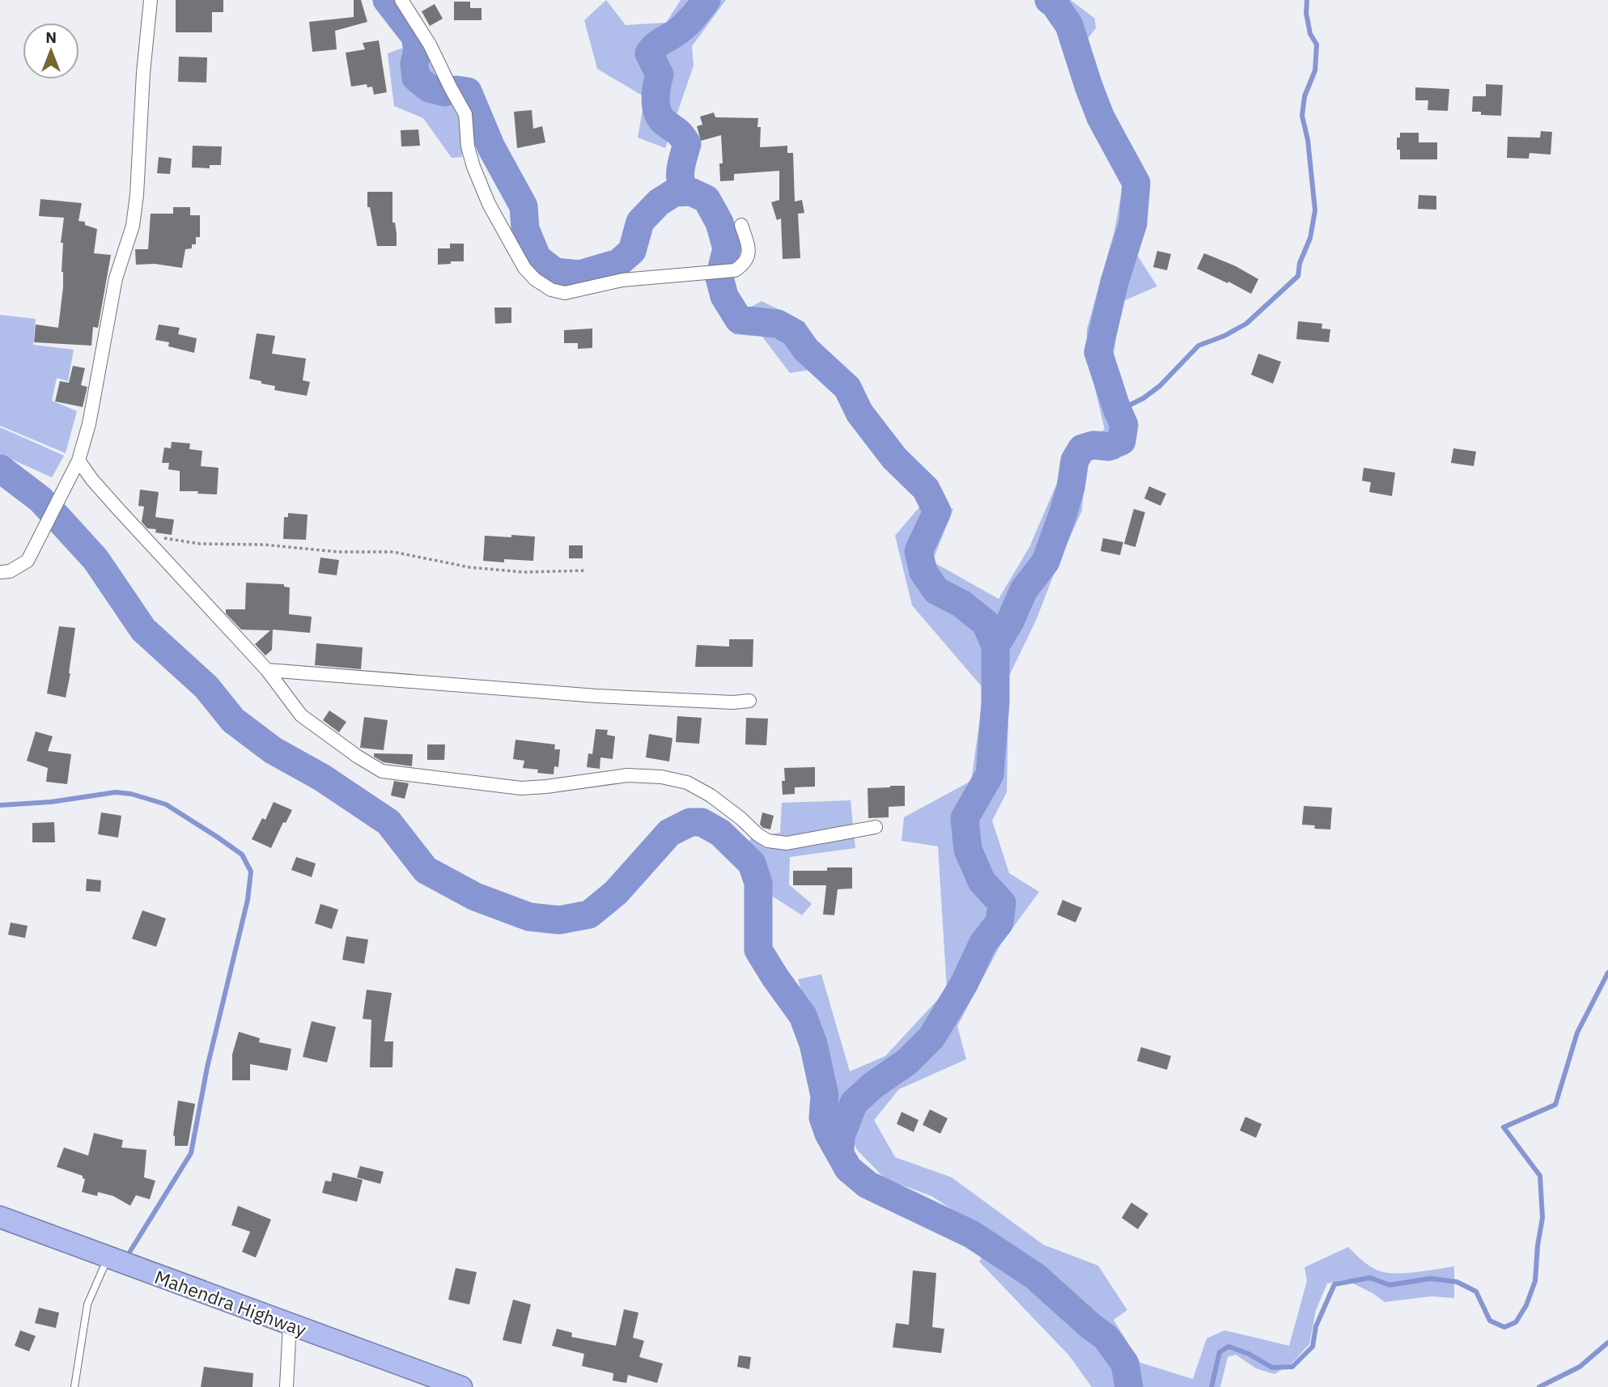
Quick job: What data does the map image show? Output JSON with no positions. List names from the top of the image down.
{
  "streets": {
    "highway": ["Mahendra Highway"]
  },
  "north": "top"
}
